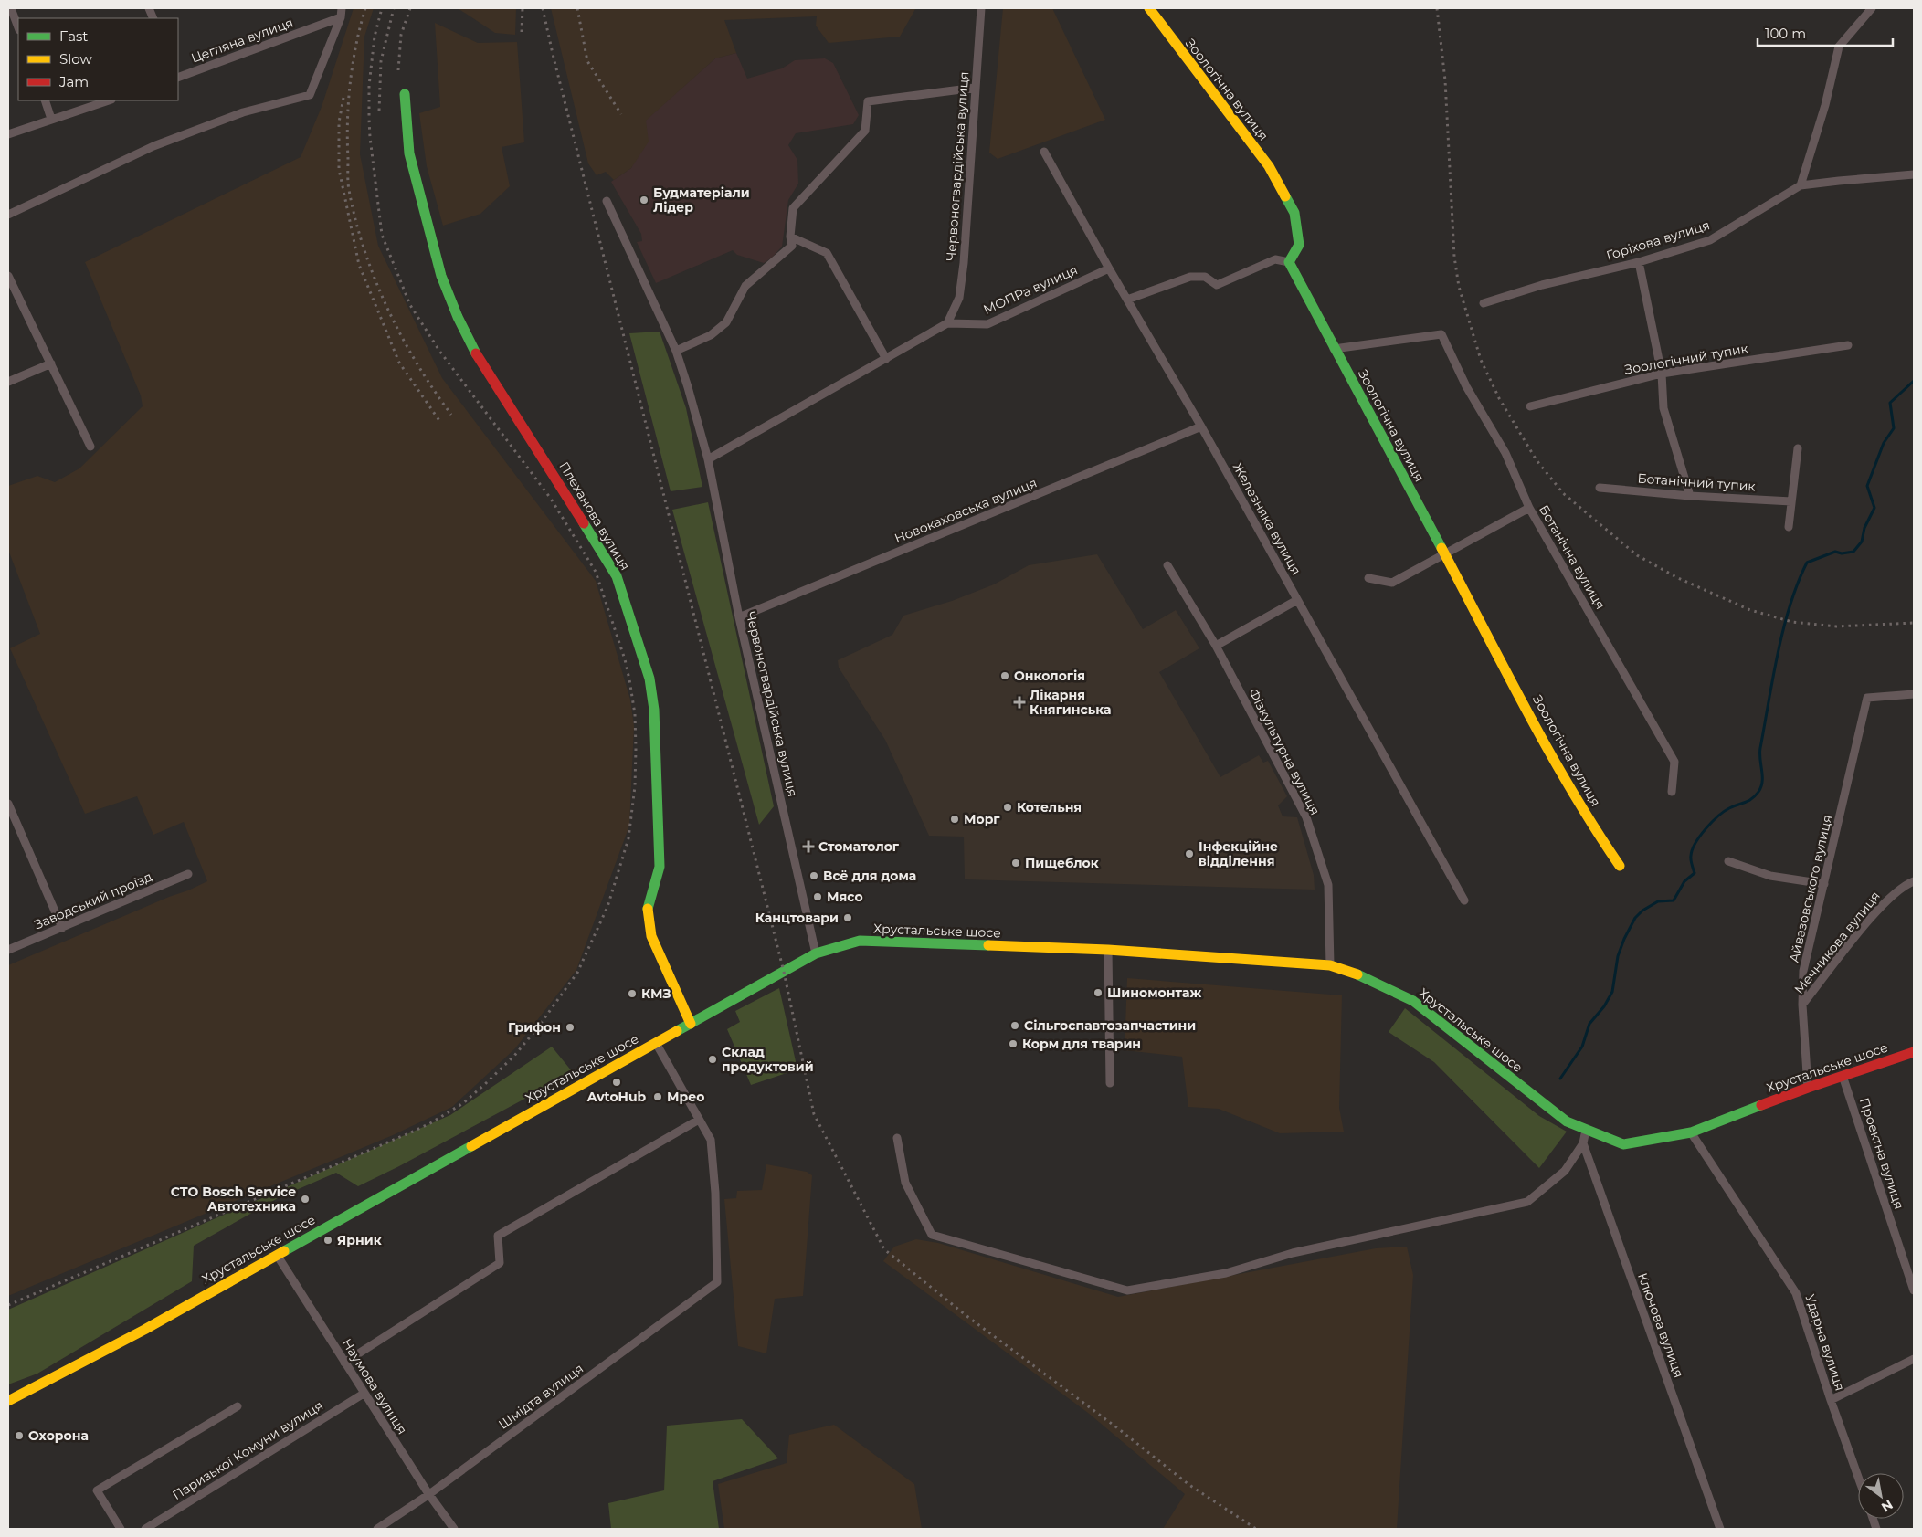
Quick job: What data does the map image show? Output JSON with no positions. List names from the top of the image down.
{
  "streets": {
    "street": [
      "Цегляна вулиця",
      "Зоологічна вулиця",
      "Червоногвардійська вулиця",
      "Горіхова вулиця",
      "МОПРа вулиця",
      "Зоологічний тупик",
      "Ботанічний тупик",
      "Новокаховська вулиця",
      "Плеханова вулиця",
      "Железняка вулиця",
      "Ботанічна вулиця",
      "Фізкультурна вулиця",
      "Айвазовського вулиця",
      "Заводський проїзд",
      "Хрустальське шосе",
      "Мечникова вулиця",
      "Проектна вулиця",
      "Ключова вулиця",
      "Ударна вулиця",
      "Наумова вулиця",
      "Шмідта вулиця",
      "Паризької Комуни вулиця"
    ]
  },
  "crossings": [
    ["Зоологічна вулиця", "Ботанічна вулиця"],
    ["Червоногвардійська вулиця", "МОПРа вулиця"],
    ["Червоногвардійська вулиця", "Новокаховська вулиця"],
    ["Червоногвардійська вулиця", "Хрустальське шосе"],
    ["МОПРа вулиця", "Железняка вулиця"],
    ["Новокаховська вулиця", "Железняка вулиця"],
    ["Плеханова вулиця", "Хрустальське шосе"],
    ["Фізкультурна вулиця", "Хрустальське шосе"],
    ["Айвазовського вулиця", "Хрустальське шосе"],
    ["Айвазовського вулиця", "Мечникова вулиця"],
    ["Хрустальське шосе", "Проектна вулиця"],
    ["Хрустальське шосе", "Ударна вулиця"],
    ["Хрустальське шосе", "Наумова вулиця"],
    ["Наумова вулиця", "Шмідта вулиця"],
    ["Наумова вулиця", "Паризької Комуни вулиця"]
  ],
  "places": {
    "other": [
      "Будматеріали Лідер",
      "Онкологія",
      "Котельня",
      "Морг",
      "Інфекційне відділення",
      "Пищеблок",
      "Всё для дома",
      "Мясо",
      "Канцтовари",
      "Шиномонтаж",
      "КМЗ",
      "Сільгоспавтозапчастини",
      "Грифон",
      "Корм для тварин",
      "Склад продуктовий",
      "AvtoHub",
      "Мрео",
      "СТО Bosch Service Автотехника",
      "Ярник",
      "Охорона"
    ],
    "health": ["Лікарня Княгинська", "Стоматолог"]
  },
  "legend": ["Fast", "Slow", "Jam"],
  "scale_bar": "100 m",
  "north": "bottom right"
}
